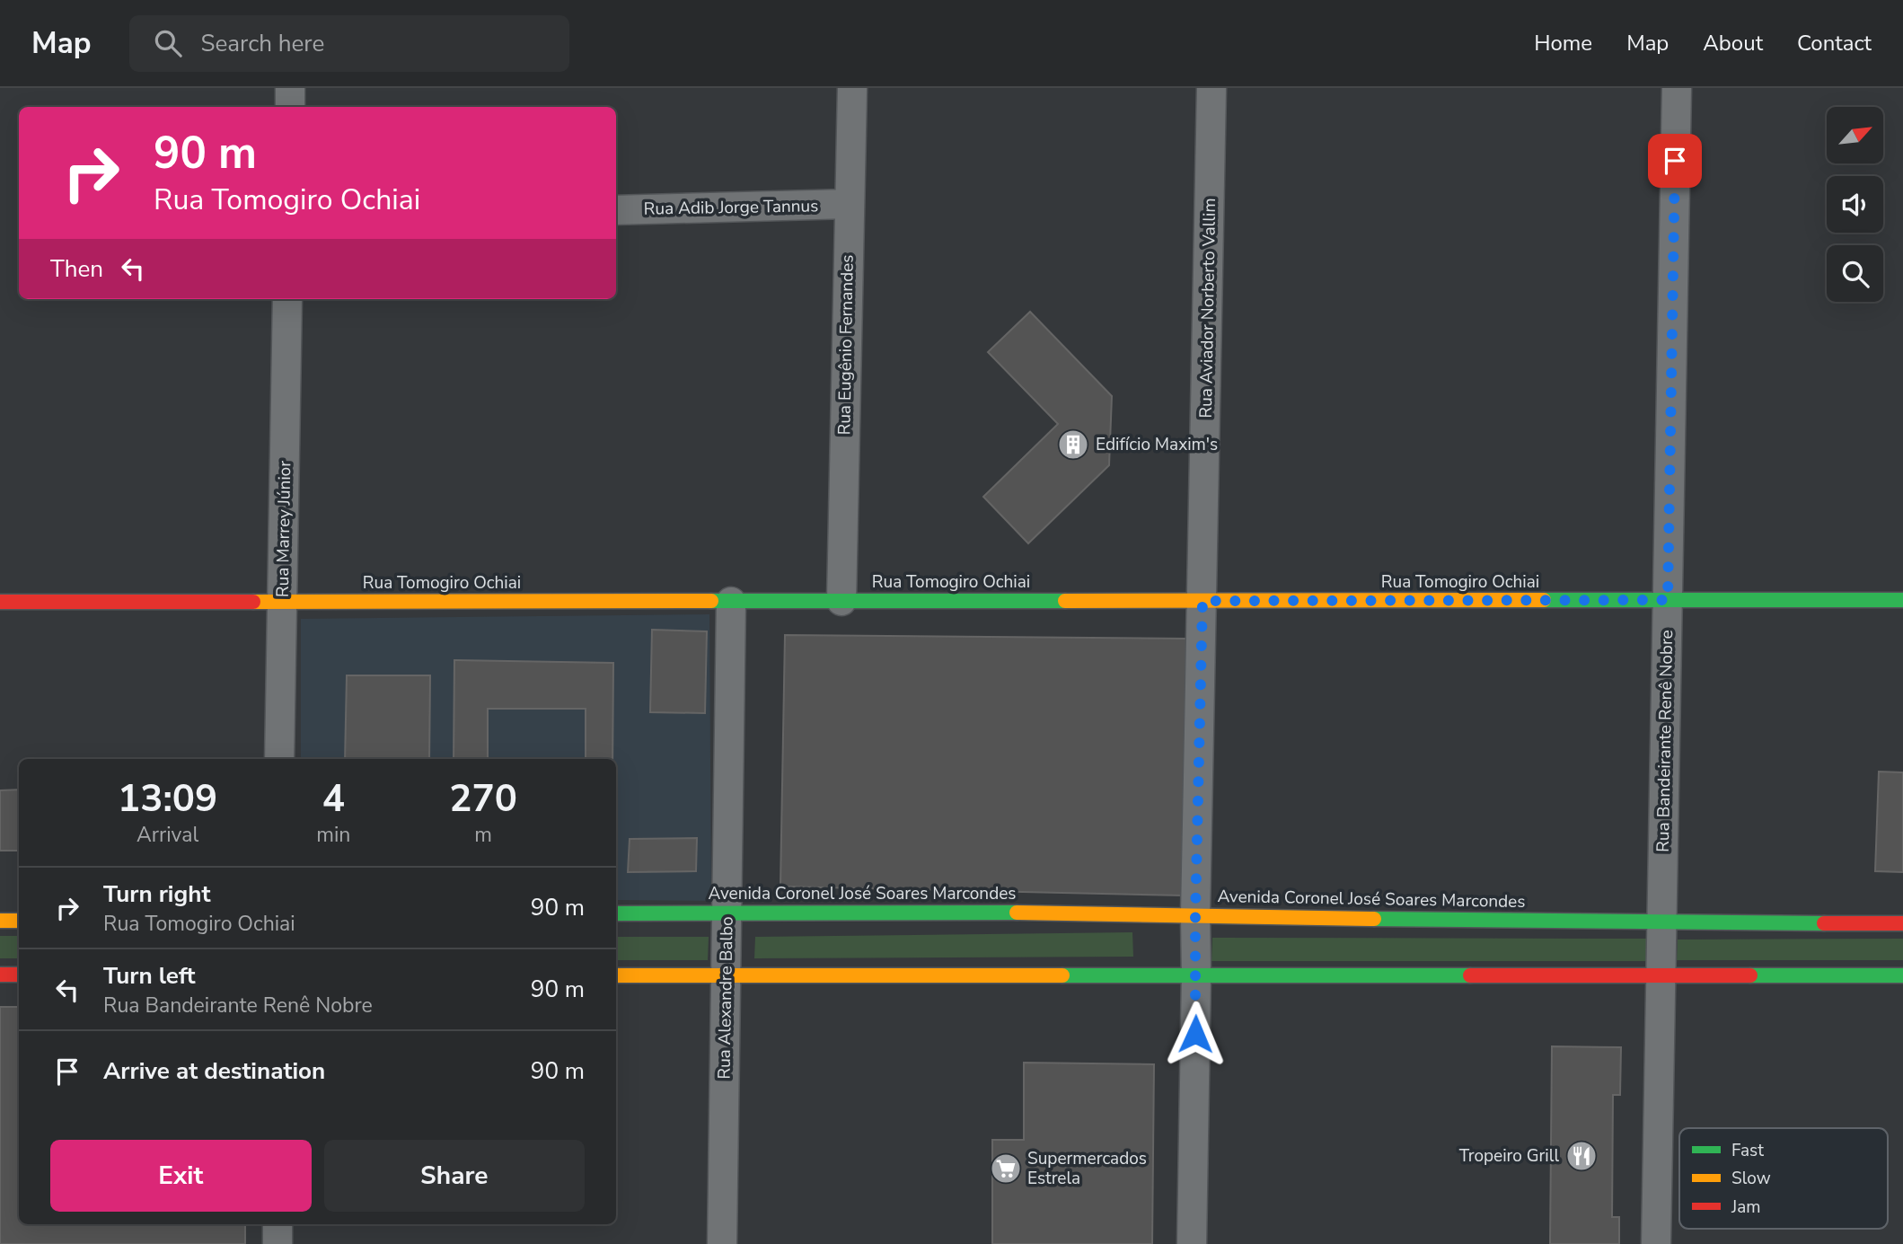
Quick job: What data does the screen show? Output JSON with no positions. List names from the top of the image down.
{
  "streets": {
    "main road": ["Rua Tomogiro Ochiai", "Avenida Coronel José Soares Marcondes"],
    "street": [
      "Rua Adib Jorge Tannus",
      "Rua Aviador Norberto Vallim",
      "Rua Eugênio Fernandes",
      "Rua Marrey Júnior",
      "Rua Bandeirante Renê Nobre",
      "Rua Alexandre Balbo"
    ]
  },
  "crossings": [
    ["Rua Adib Jorge Tannus", "Rua Eugênio Fernandes"],
    ["Rua Aviador Norberto Vallim", "Rua Tomogiro Ochiai"],
    ["Rua Aviador Norberto Vallim", "Avenida Coronel José Soares Marcondes"],
    ["Rua Eugênio Fernandes", "Rua Tomogiro Ochiai"],
    ["Rua Marrey Júnior", "Rua Tomogiro Ochiai"],
    ["Rua Tomogiro Ochiai", "Rua Bandeirante Renê Nobre"],
    ["Rua Tomogiro Ochiai", "Rua Alexandre Balbo"],
    ["Rua Bandeirante Renê Nobre", "Avenida Coronel José Soares Marcondes"],
    ["Avenida Coronel José Soares Marcondes", "Rua Alexandre Balbo"]
  ],
  "places": {
    "building": ["Edifício Maxim's"],
    "restaurant": ["Tropeiro Grill"],
    "supermarket": ["Supermercados Estrela"]
  },
  "legend": ["Fast", "Slow", "Jam"],
  "north": "top right",
  "page": {
    "header": "Map",
    "search": "Search here",
    "nav": [
      "Home",
      "Map",
      "About",
      "Contact"
    ],
    "turn": ["90 m", "Rua Tomogiro Ochiai"],
    "then": "Then",
    "eta": [
      "13:09",
      "Arrival",
      "4",
      "min",
      "270",
      "m"
    ],
    "list": [
      {
        "name": "Turn right",
        "note": "Rua Tomogiro Ochiai",
        "value": "90 m"
      },
      {
        "name": "Turn left",
        "note": "Rua Bandeirante Renê Nobre",
        "value": "90 m"
      },
      {
        "name": "Arrive at destination",
        "value": "90 m"
      }
    ],
    "buttons": ["Exit", "Share"]
  }
}
